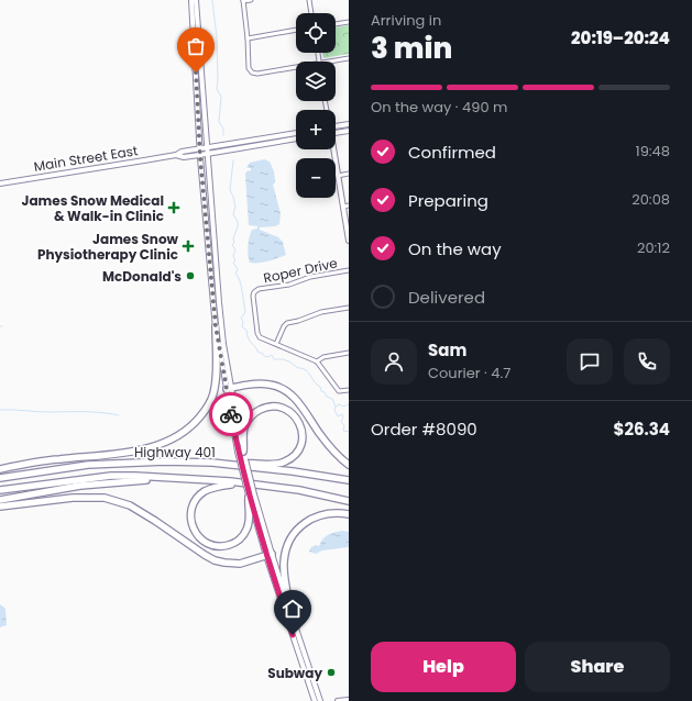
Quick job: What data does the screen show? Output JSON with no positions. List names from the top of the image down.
{
  "streets": {
    "highway": ["Highway 401"],
    "main road": ["Main Street East"],
    "street": ["Roper Drive"]
  },
  "places": {
    "health": ["James Snow Medical & Walk-in Clinic", "James Snow Physiotherapy Clinic"],
    "other": ["McDonald's", "Subway"]
  },
  "page": {
    "heading": ["3 min", "Arriving in", "20:19–20:24"],
    "panel": [
      "Sam",
      "Courier · 4.7",
      "Order #8090",
      "$26.34"
    ],
    "map_buttons": ["+", "−"],
    "bar": "On the way · 490 m",
    "list": [
      ["Confirmed", "19:48"],
      ["Preparing", "20:08"],
      ["On the way", "20:12"],
      "Delivered"
    ],
    "buttons": ["Help", "Share"]
  }
}
